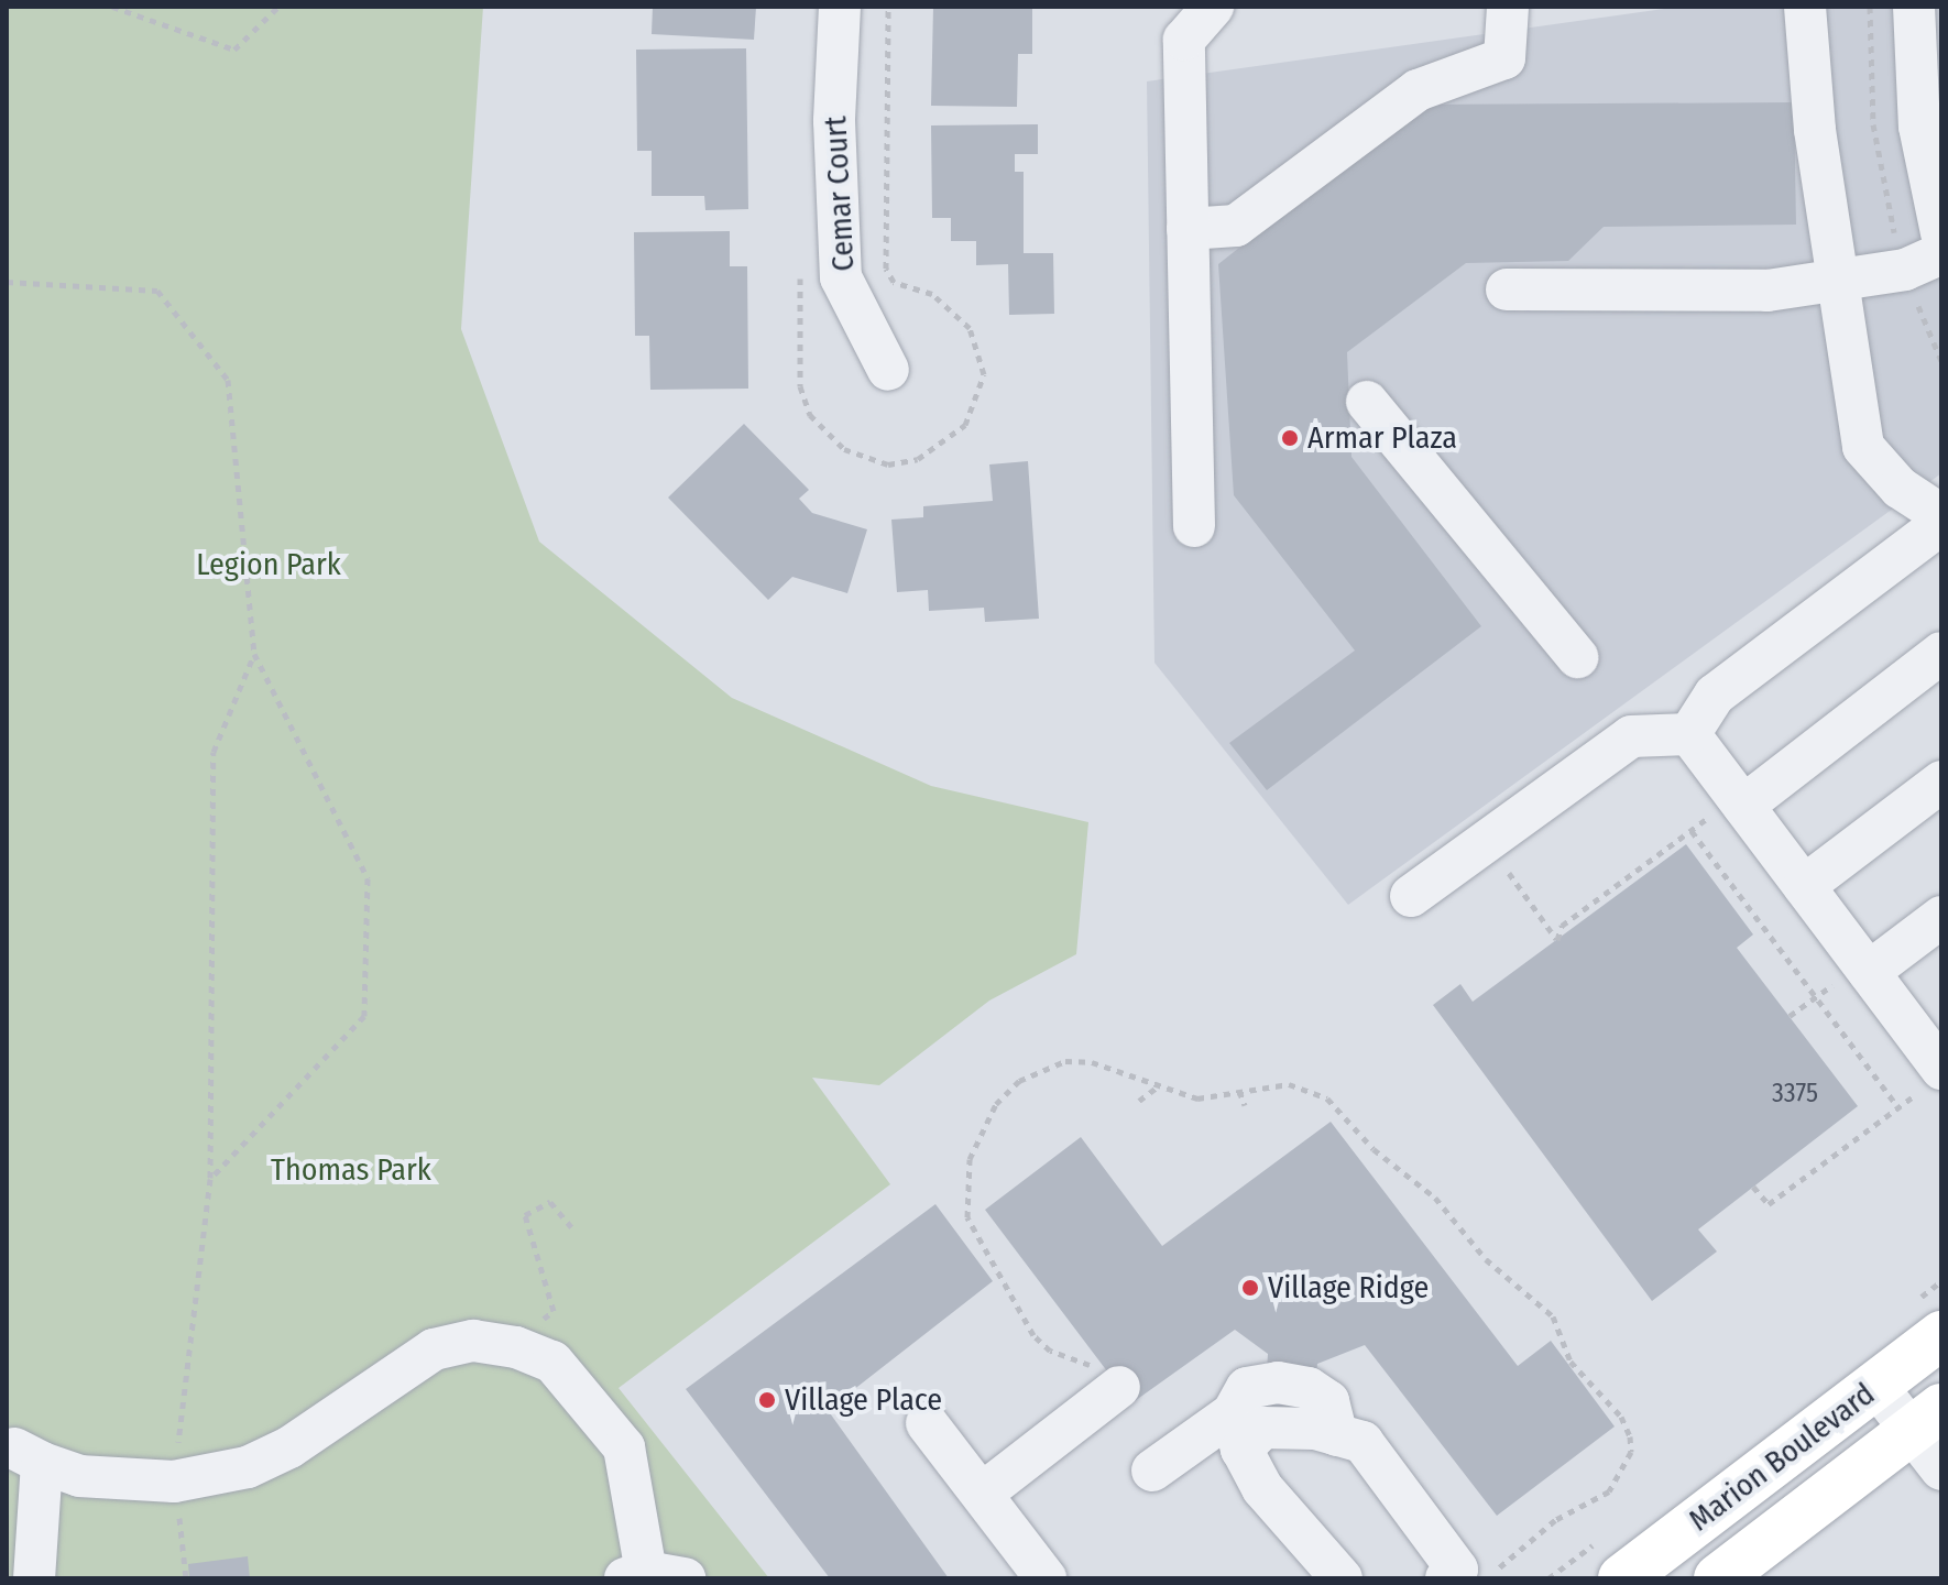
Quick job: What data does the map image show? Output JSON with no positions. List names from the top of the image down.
{
  "streets": {
    "main road": ["Marion Boulevard"],
    "street": ["Cemar Court"]
  },
  "parks": ["Legion Park", "Thomas Park"],
  "places": ["Armar Plaza", "Village Ridge", "Village Place"],
  "house_numbers": ["3375"]
}
